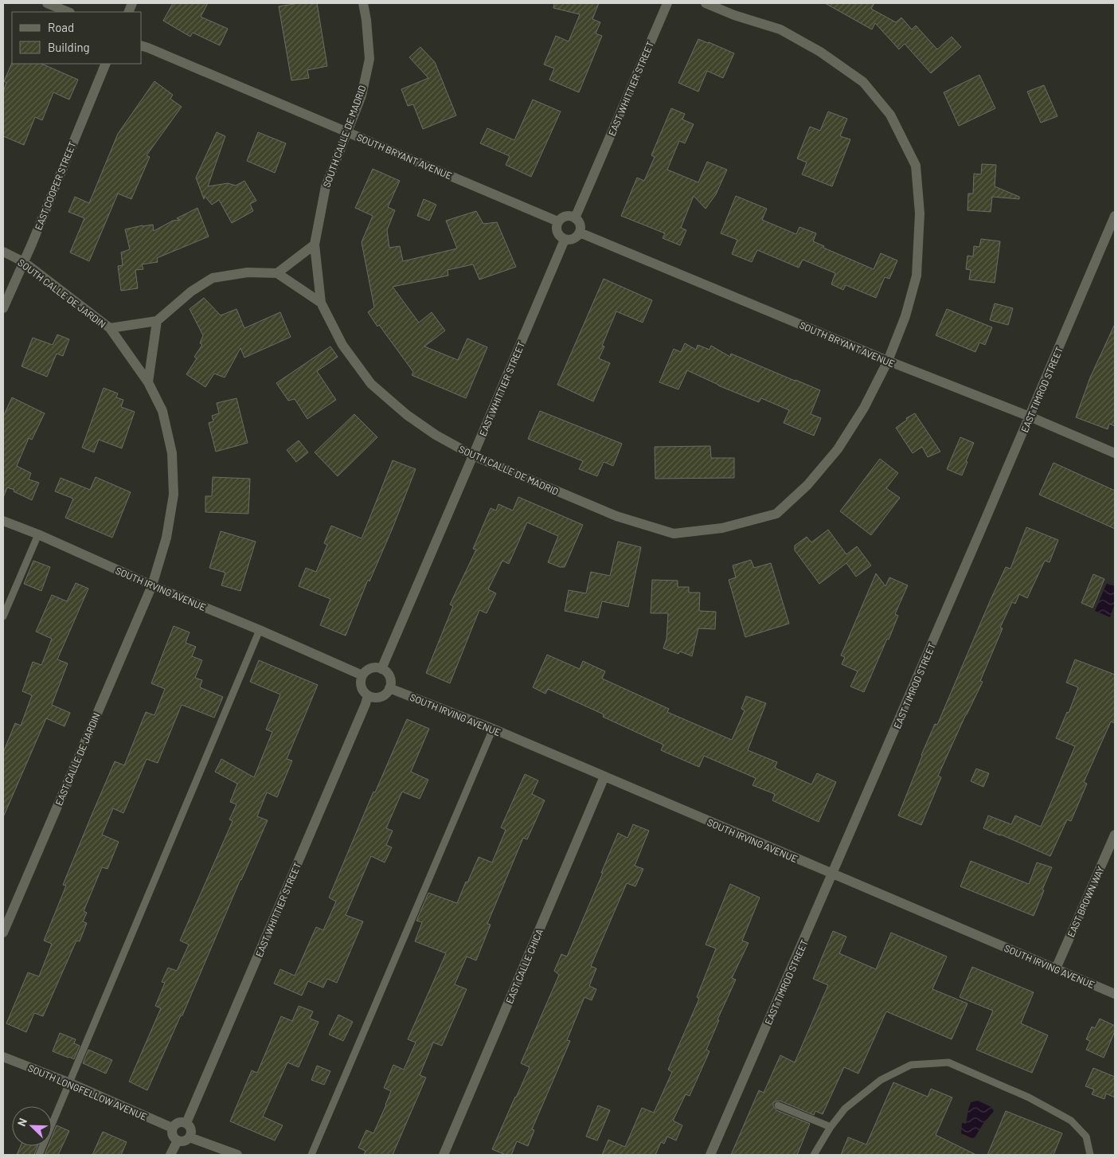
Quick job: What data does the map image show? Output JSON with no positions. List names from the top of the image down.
{
  "streets": {
    "street": [
      "EAST WHITTIER STREET",
      "SOUTH CALLE DE MADRID",
      "SOUTH BRYANT AVENUE",
      "EAST COOPER STREET",
      "SOUTH CALLE DE JARDIN",
      "EAST TIMROD STREET",
      "SOUTH IRVING AVENUE",
      "EAST CALLE DE JARDIN",
      "EAST BROWN WAY",
      "EAST CALLE CHICA",
      "SOUTH LONGFELLOW AVENUE"
    ]
  },
  "crossings": [
    ["EAST WHITTIER STREET", "SOUTH CALLE DE MADRID"],
    ["EAST WHITTIER STREET", "SOUTH BRYANT AVENUE"],
    ["EAST WHITTIER STREET", "SOUTH IRVING AVENUE"],
    ["EAST WHITTIER STREET", "SOUTH LONGFELLOW AVENUE"],
    ["SOUTH CALLE DE MADRID", "SOUTH BRYANT AVENUE"],
    ["SOUTH BRYANT AVENUE", "EAST TIMROD STREET"],
    ["EAST COOPER STREET", "SOUTH CALLE DE JARDIN"],
    ["SOUTH CALLE DE JARDIN", "SOUTH IRVING AVENUE"],
    ["SOUTH CALLE DE JARDIN", "EAST CALLE DE JARDIN"],
    ["EAST TIMROD STREET", "SOUTH IRVING AVENUE"],
    ["SOUTH IRVING AVENUE", "EAST CALLE DE JARDIN"],
    ["SOUTH IRVING AVENUE", "EAST BROWN WAY"],
    ["SOUTH IRVING AVENUE", "EAST CALLE CHICA"]
  ],
  "legend": ["Road", "Building"],
  "north": "top left"
}
